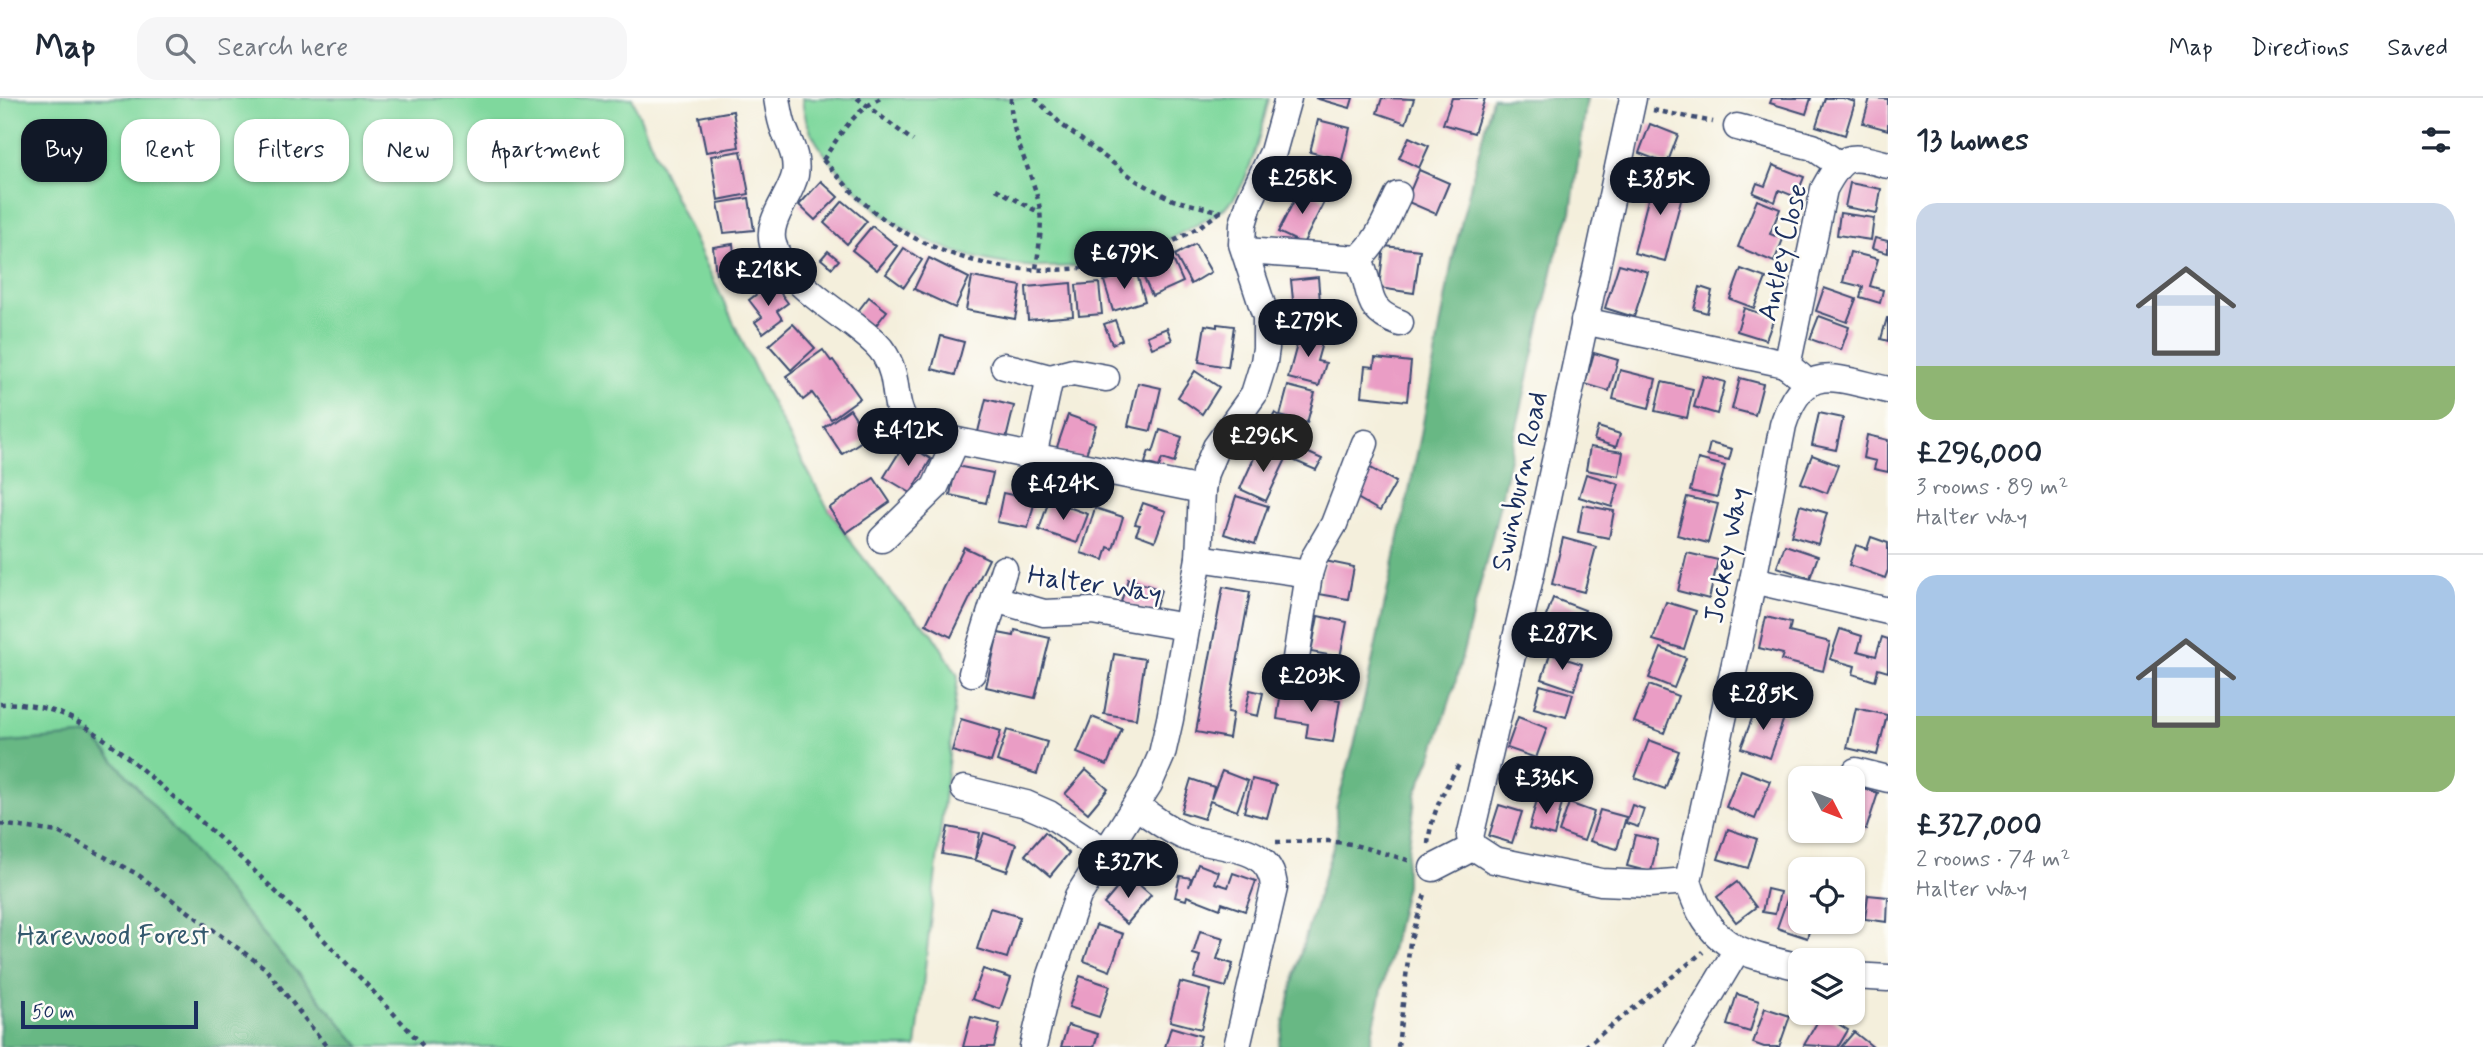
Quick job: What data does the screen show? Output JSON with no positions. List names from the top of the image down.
{
  "streets": {
    "street": [
      "Antley Close",
      "Swinburn Road",
      "Jockey Way",
      "Halter Way"
    ]
  },
  "crossings": [
    ["Antley Close", "Jockey Way"]
  ],
  "parks": ["Harewood Forest"],
  "scale_bar": "50 m",
  "north": "bottom right",
  "page": {
    "header": "Map",
    "search": "Search here",
    "nav": ["Map", "Directions", "Saved"],
    "heading": "13 homes",
    "chip": [
      "Buy",
      "Rent",
      "Filters",
      "New",
      "Apartment"
    ],
    "price": [
      "£258K",
      "£385K",
      "£679K",
      "£218K",
      "£279K",
      "£412K",
      "£296K",
      "£424K",
      "£287K",
      "£203K",
      "£285K",
      "£336K",
      "£327K"
    ],
    "list": [
      {
        "name": "£296,000",
        "note": "3 rooms · 89 m² · Halter Way"
      },
      {
        "name": "£327,000",
        "note": "2 rooms · 74 m² · Halter Way"
      }
    ],
    "scale": "50 m"
  }
}
